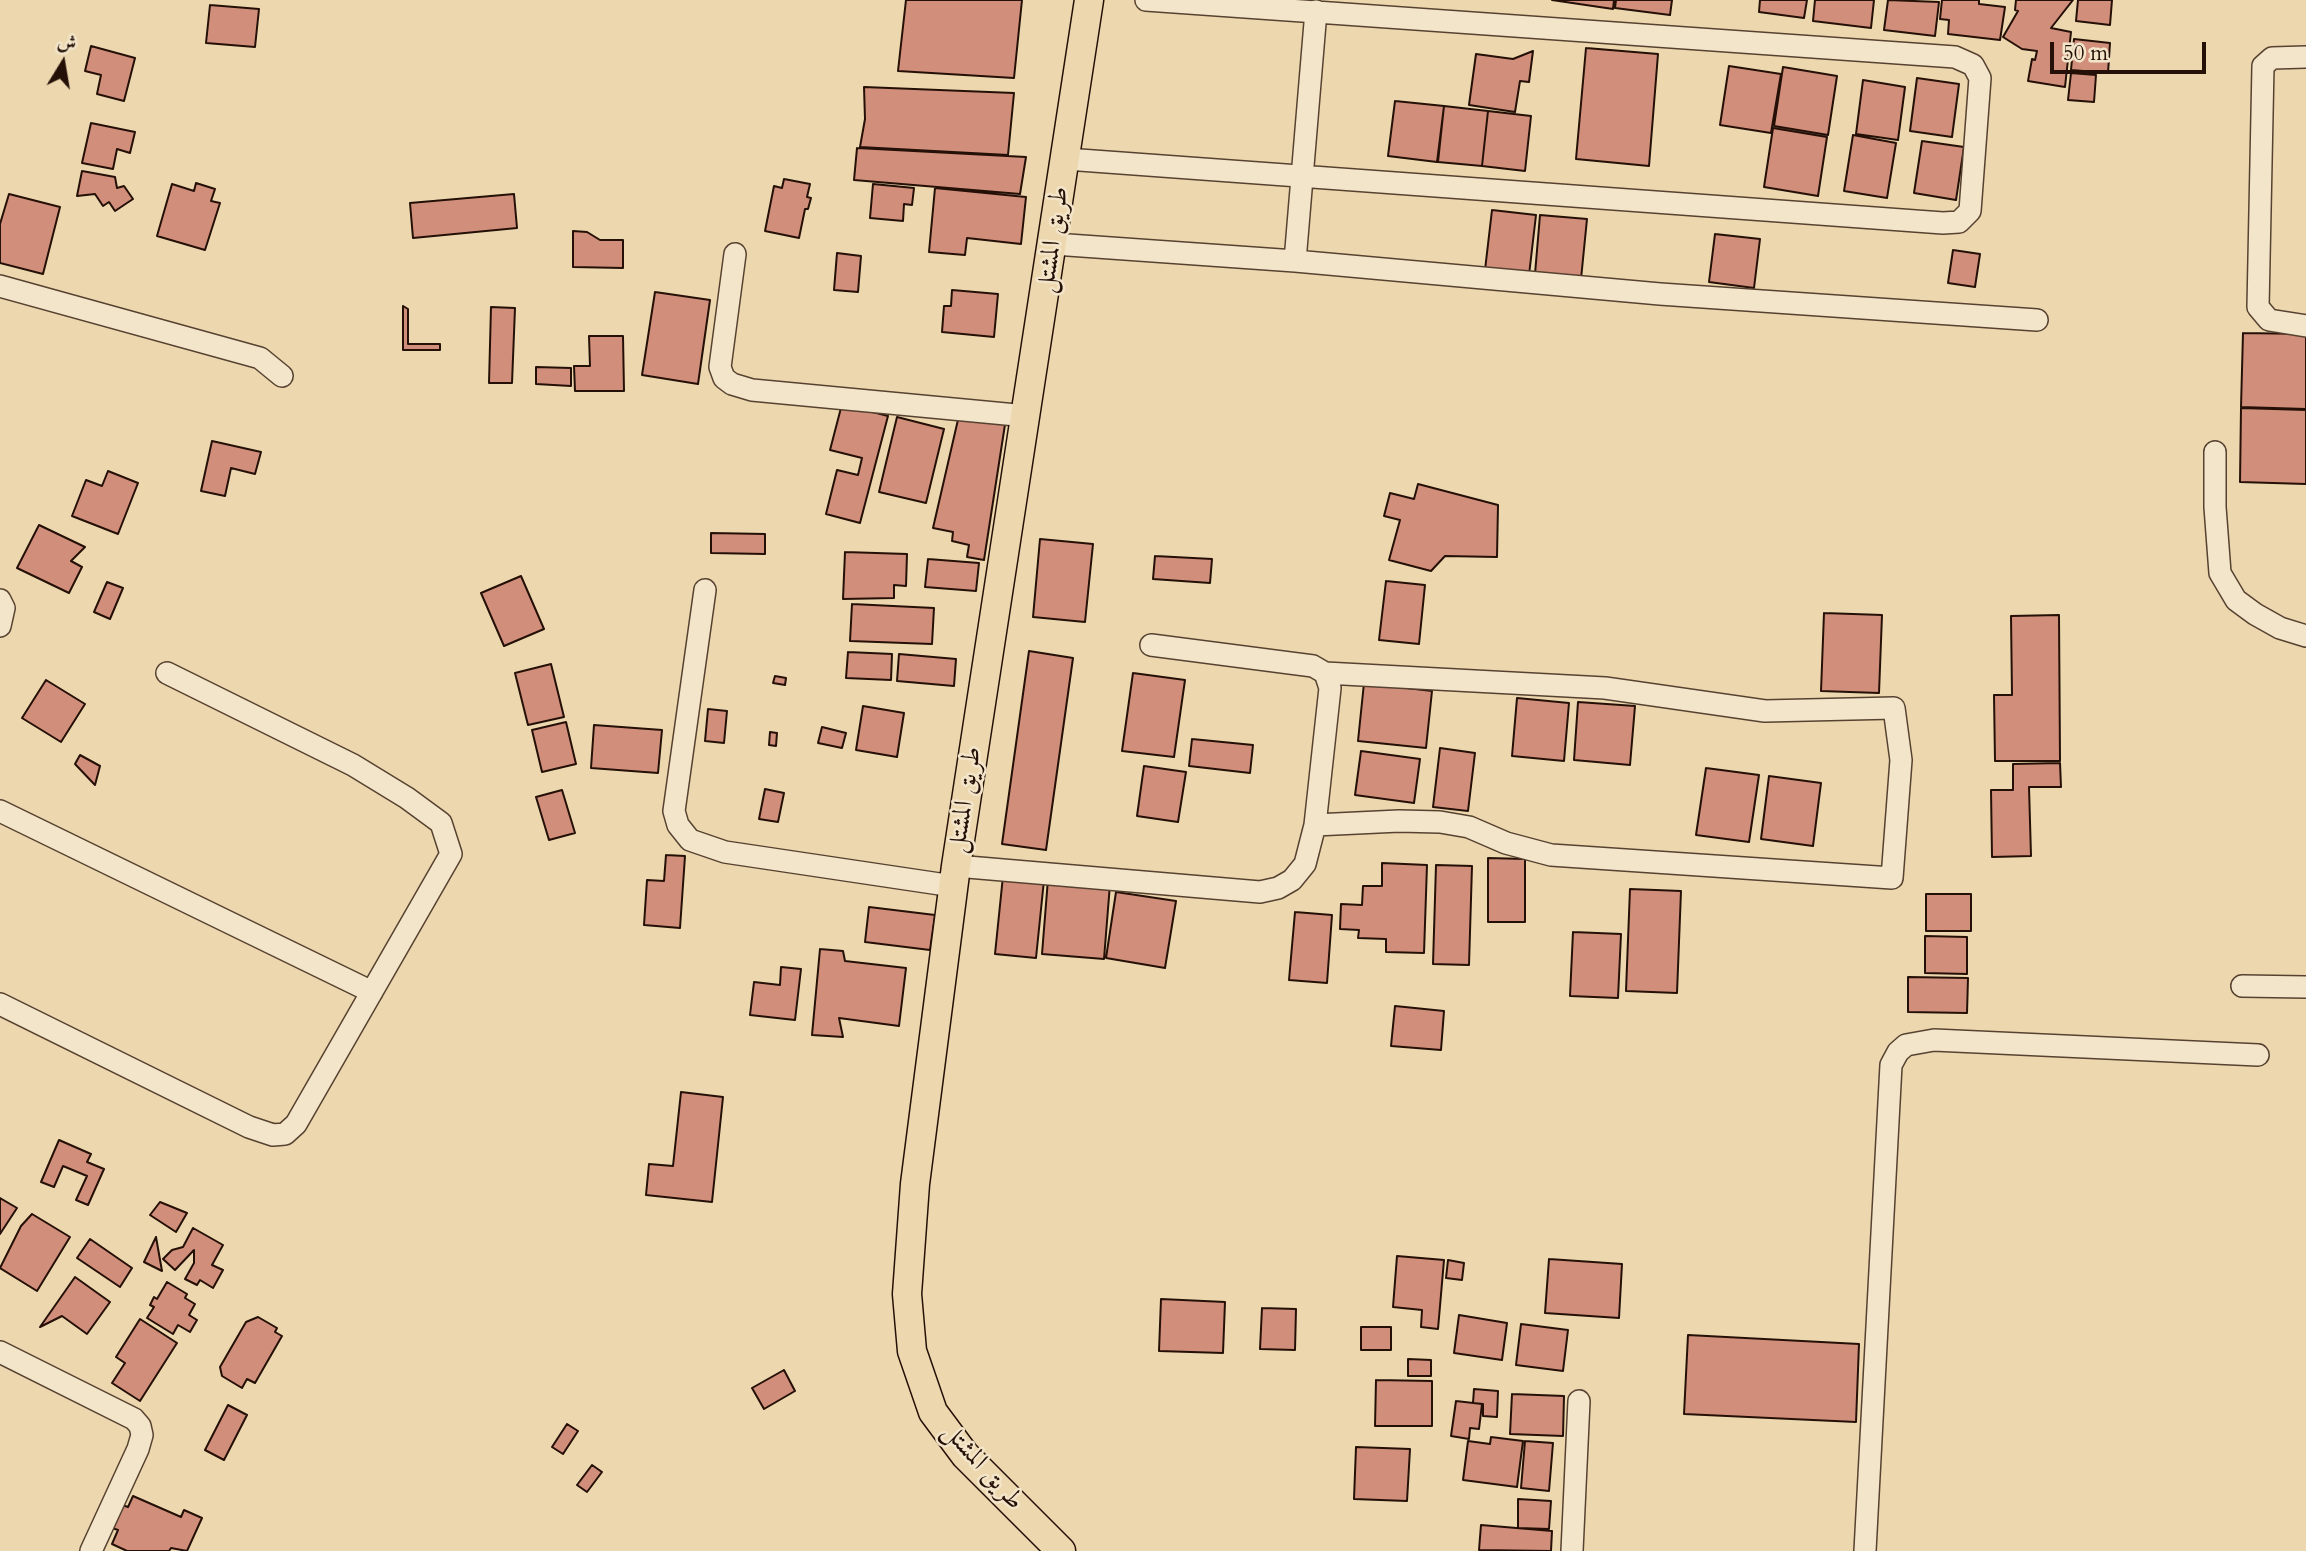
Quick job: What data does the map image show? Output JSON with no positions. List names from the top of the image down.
{
  "streets": {
    "main road": ["طريق المشتل"]
  },
  "scale_bar": "50 m",
  "north": "top"
}
